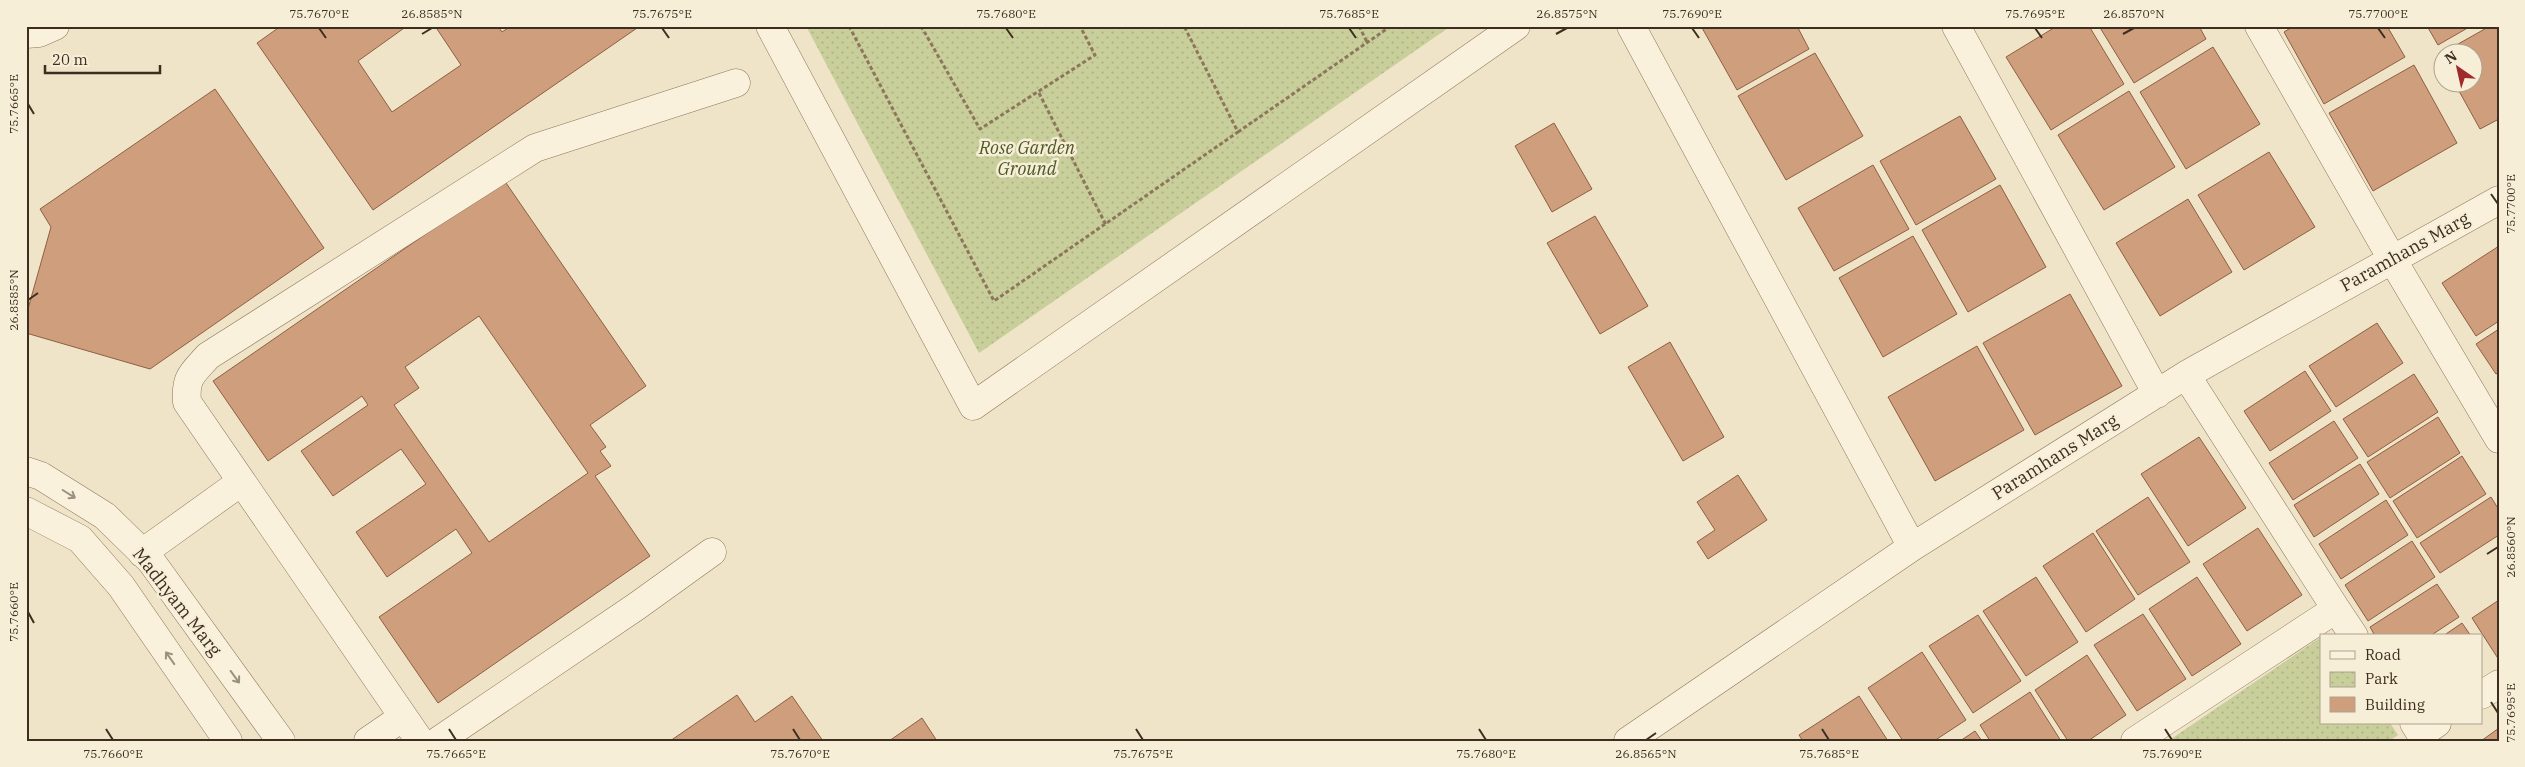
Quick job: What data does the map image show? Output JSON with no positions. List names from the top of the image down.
{
  "streets": {
    "street": ["Paramhans Marg", "Madhyam Marg"]
  },
  "parks": ["Rose Garden Ground"],
  "legend": ["Road", "Park", "Building"],
  "scale_bar": "20 m",
  "north": "top left",
  "coordinates": [
    "75.7670°E",
    "26.8585°N",
    "75.7675°E",
    "75.7680°E",
    "75.7685°E",
    "26.8575°N",
    "75.7690°E",
    "75.7695°E",
    "26.8570°N",
    "75.7700°E",
    "75.7665°E",
    "26.8560°N",
    "75.7660°E",
    "26.8565°N"
  ]
}
